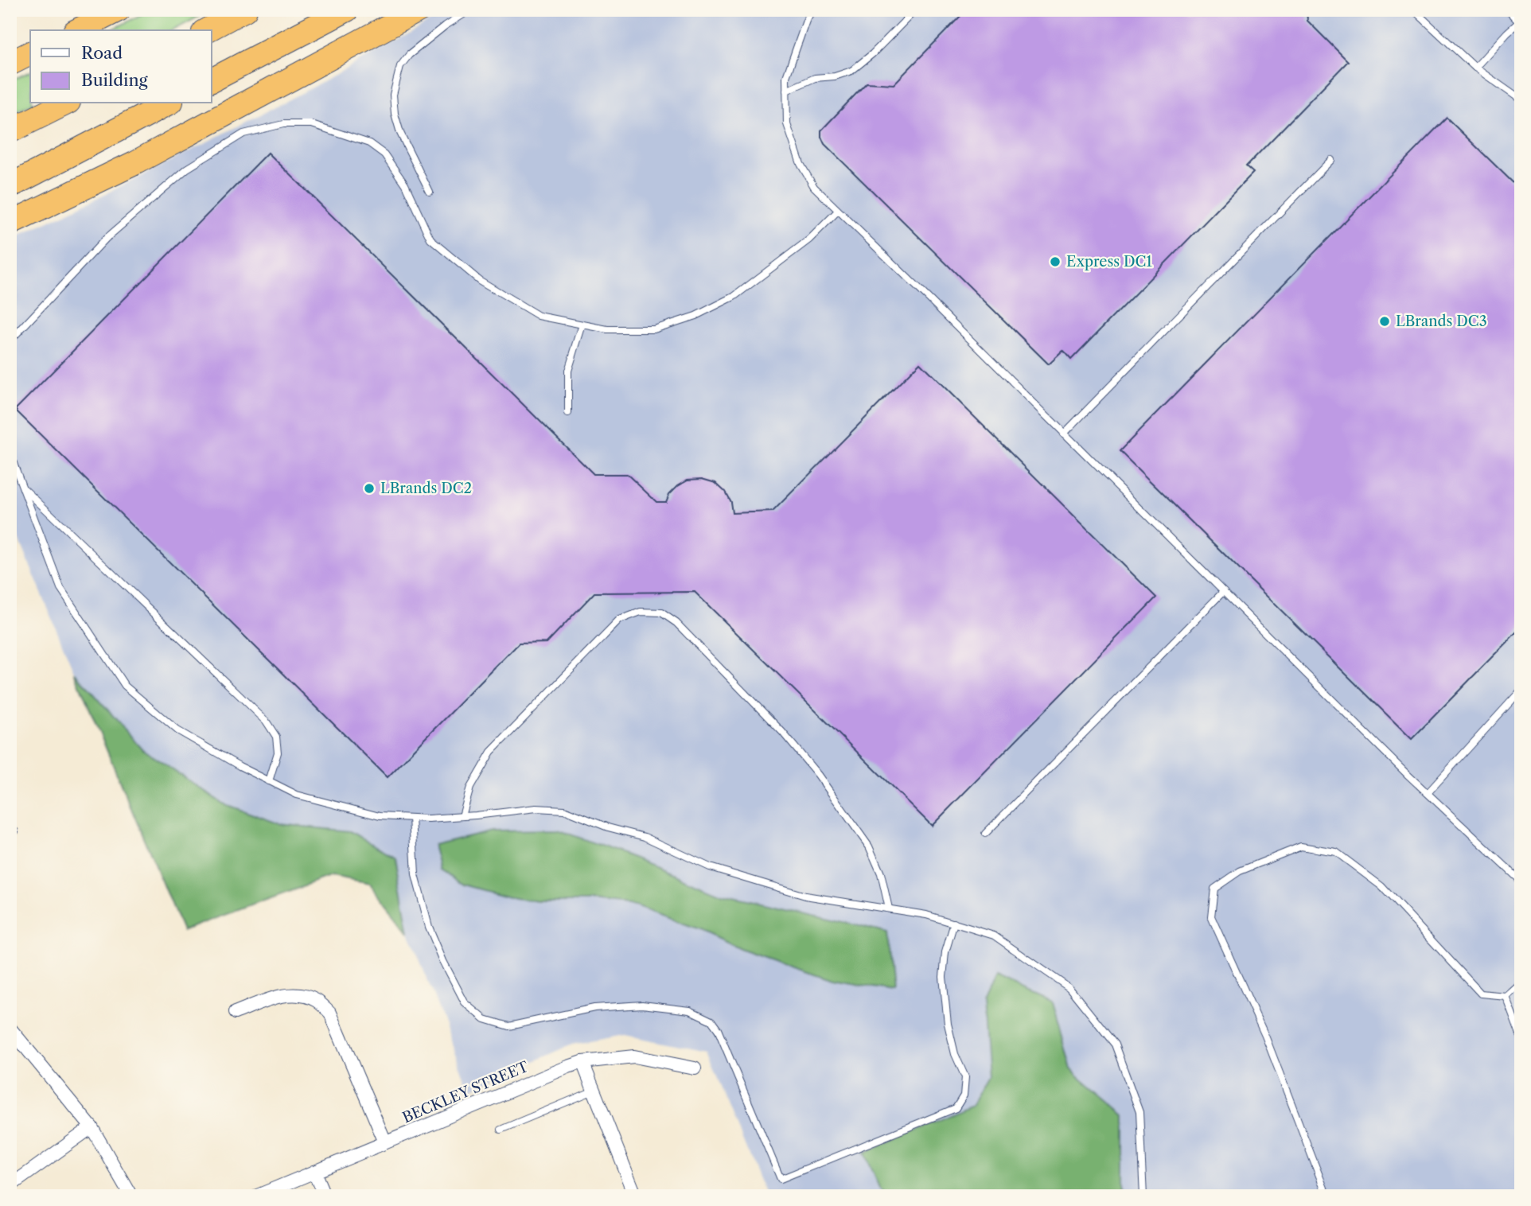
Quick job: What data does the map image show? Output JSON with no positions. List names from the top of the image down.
{
  "streets": {
    "street": ["BECKLEY STREET"]
  },
  "places": ["Express DC1", "LBrands DC3", "LBrands DC2"],
  "legend": ["Road", "Building"]
}
